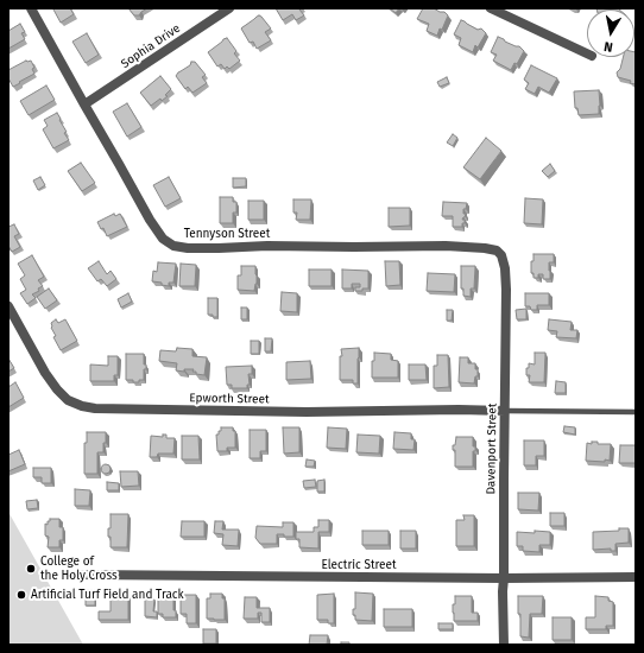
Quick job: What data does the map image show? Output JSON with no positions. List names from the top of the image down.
{
  "streets": {
    "street": [
      "Sophia Drive",
      "Tennyson Street",
      "Epworth Street",
      "Davenport Street",
      "Electric Street"
    ]
  },
  "crossings": [
    ["Sophia Drive", "Tennyson Street"],
    ["Tennyson Street", "Davenport Street"],
    ["Epworth Street", "Davenport Street"],
    ["Davenport Street", "Electric Street"]
  ],
  "places": ["College of the Holy Cross", "Artificial Turf Field and Track"],
  "north": "bottom"
}
